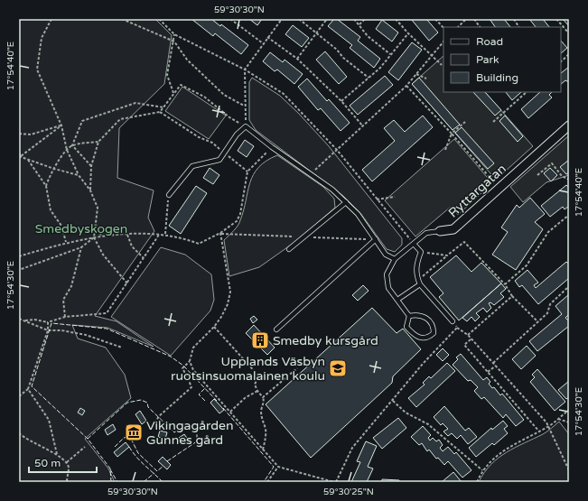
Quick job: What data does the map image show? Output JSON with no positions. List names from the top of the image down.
{
  "streets": {
    "street": ["Ryttargatan"]
  },
  "parks": ["Smedbyskogen"],
  "places": {
    "building": ["Smedby kursgård"],
    "school or university": ["Upplands Väsbyn ruotsinsuomalainen koulu"],
    "museum": ["Vikingagården Gunnes gård"]
  },
  "legend": ["Road", "Park", "Building"],
  "scale_bar": "50 m",
  "coordinates": [
    "59°30'30\"N",
    "17°54'40\"E",
    "17°54'30\"E",
    "59°30'25\"N"
  ]
}
